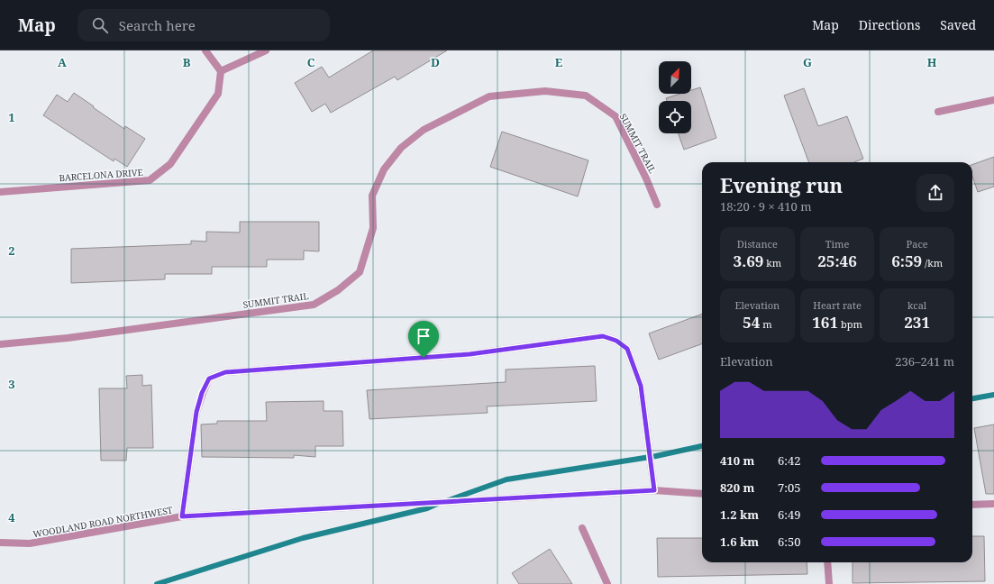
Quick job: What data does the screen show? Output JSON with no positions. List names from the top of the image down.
{
  "streets": {
    "street": ["SUMMIT TRAIL", "BARCELONA DRIVE", "WOODLAND ROAD NORTHWEST"]
  },
  "north": "top right",
  "page": {
    "header": "Map",
    "search": "Search here",
    "nav": ["Map", "Directions", "Saved"],
    "heading": ["Evening run", "18:20 · 9 × 410 m"],
    "stats": [
      ["Distance", "3.69 km"],
      ["Time", "25:46"],
      ["Pace", "6:59 /km"],
      ["Elevation", "54 m"],
      ["Heart rate", "161 bpm"],
      ["kcal", "231"]
    ],
    "chart": ["Elevation", "236–241 m"],
    "list": [
      {
        "name": "410 m",
        "note": "6:42"
      },
      {
        "name": "820 m",
        "note": "7:05"
      },
      {
        "name": "1.2 km",
        "note": "6:49"
      },
      {
        "name": "1.6 km",
        "note": "6:50"
      }
    ]
  },
  "grid": {
    "columns": [
      "A",
      "B",
      "C",
      "D",
      "E",
      "G",
      "H"
    ],
    "rows": [
      "1",
      "2",
      "3",
      "4"
    ]
  }
}
